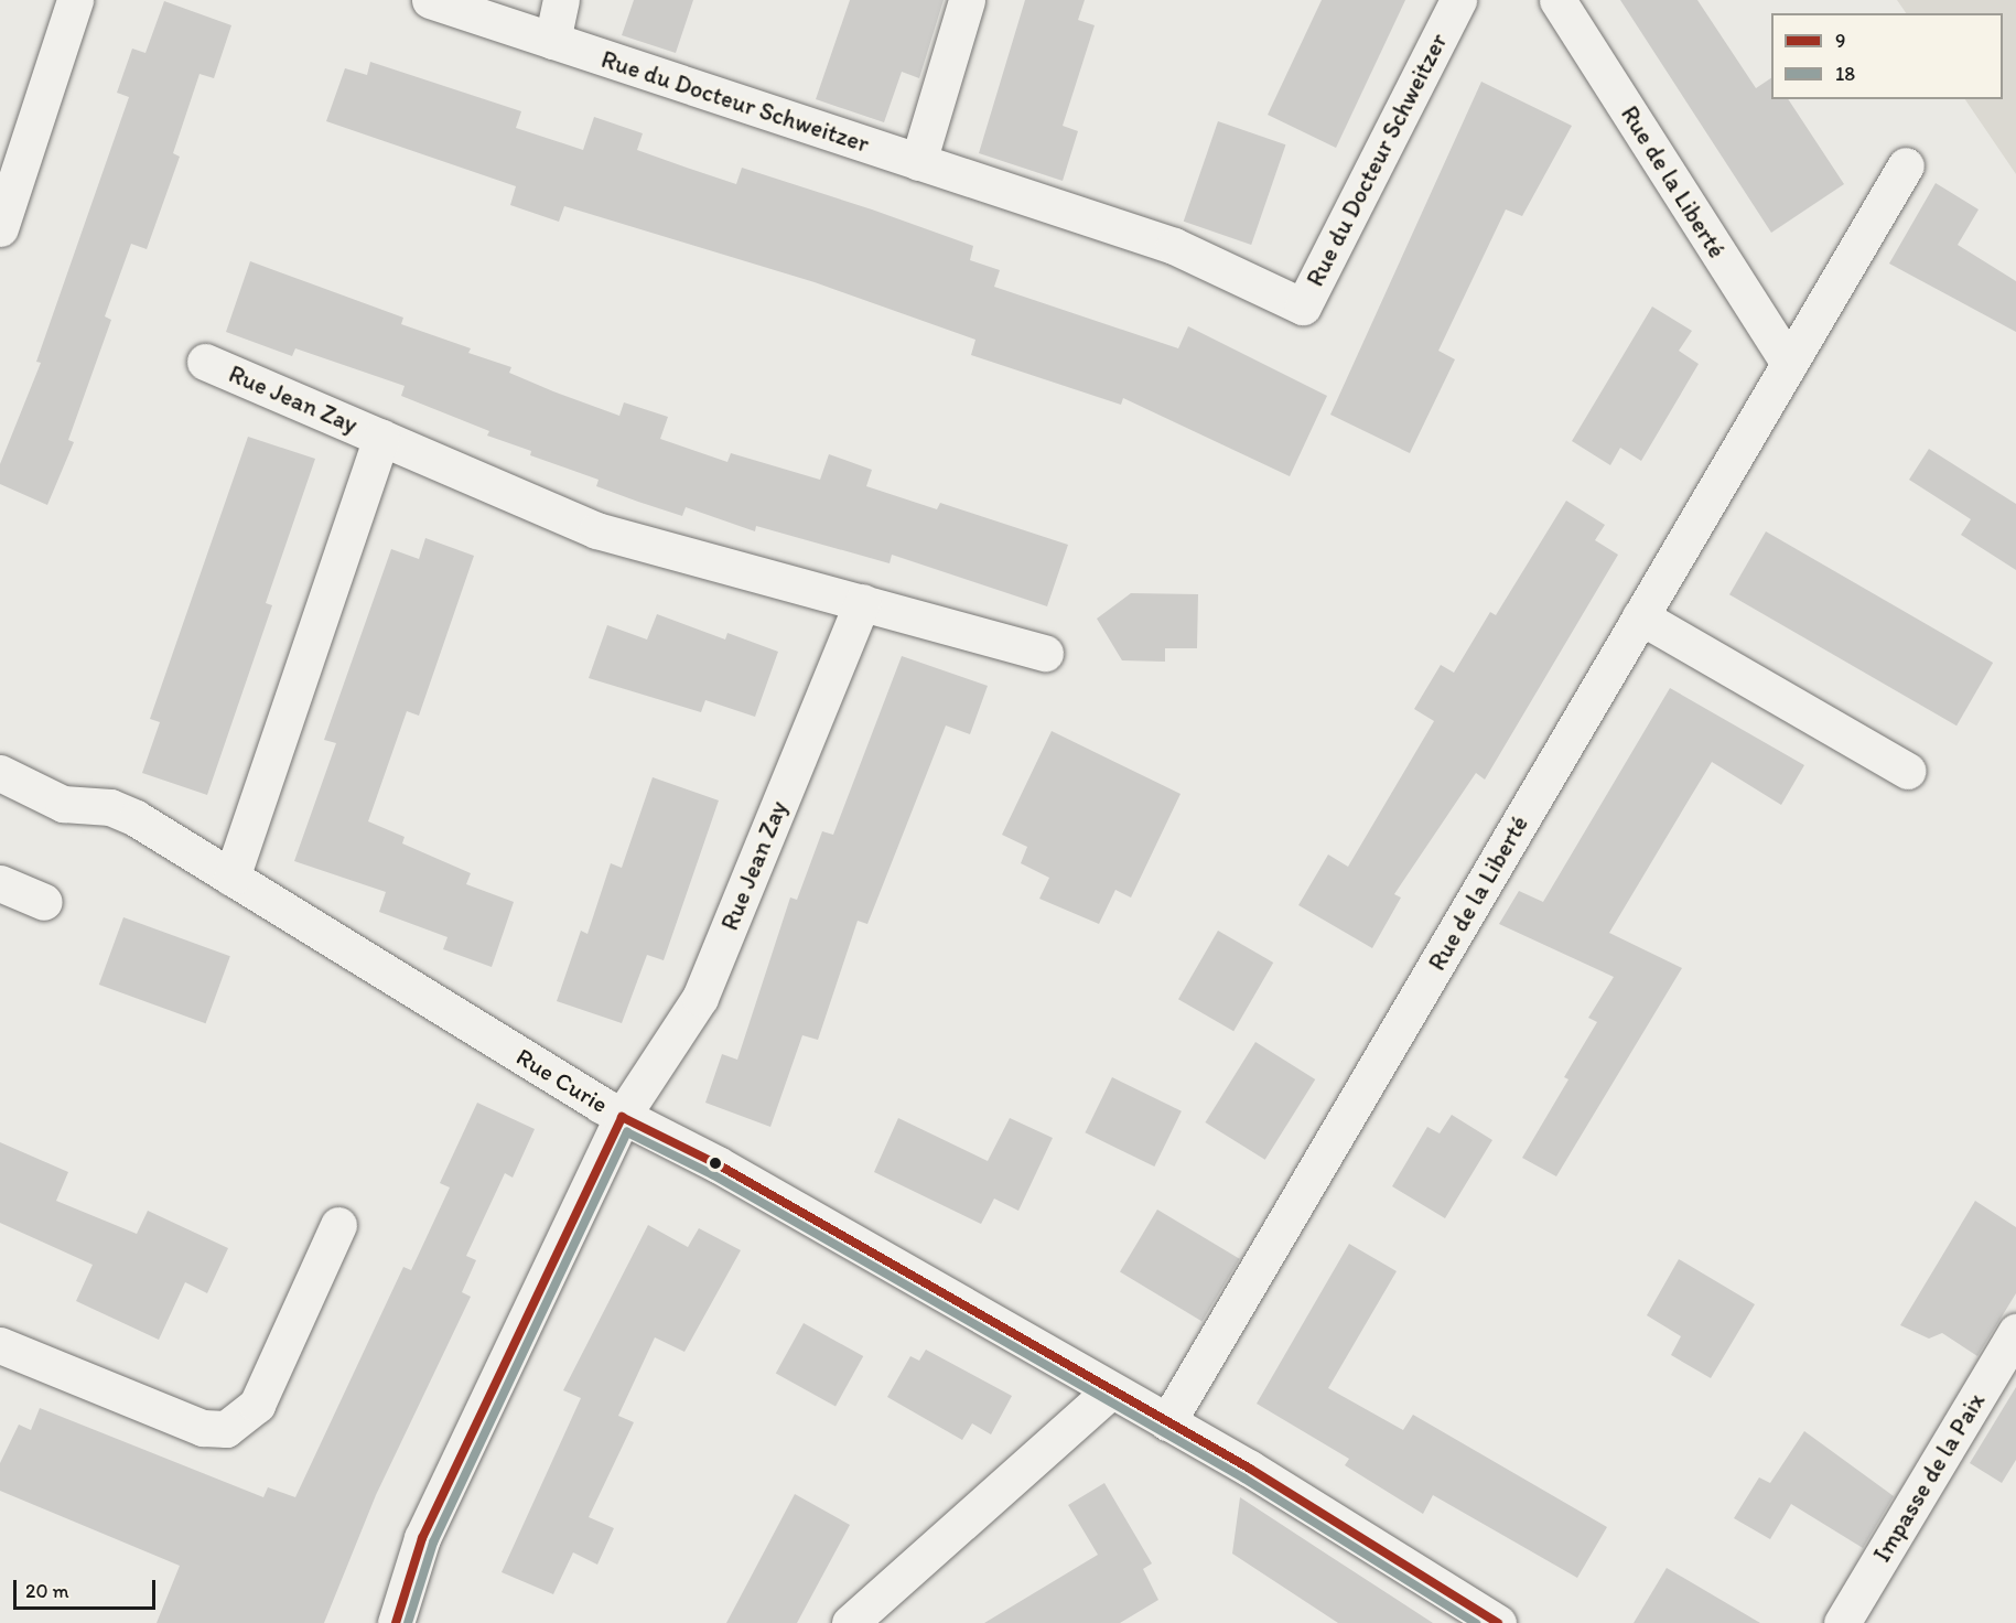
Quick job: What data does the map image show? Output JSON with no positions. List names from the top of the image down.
{
  "streets": {
    "street": [
      "Rue du Docteur Schweitzer",
      "Rue de la Liberté",
      "Rue Jean Zay",
      "Rue Curie",
      "Impasse de la Paix"
    ]
  },
  "crossings": [
    ["Rue de la Liberté", "Rue Curie"],
    ["Rue Jean Zay", "Rue Curie"]
  ],
  "lines": ["transit line 9", "transit line 18"],
  "legend": ["9", "18"],
  "scale_bar": "20 m"
}
